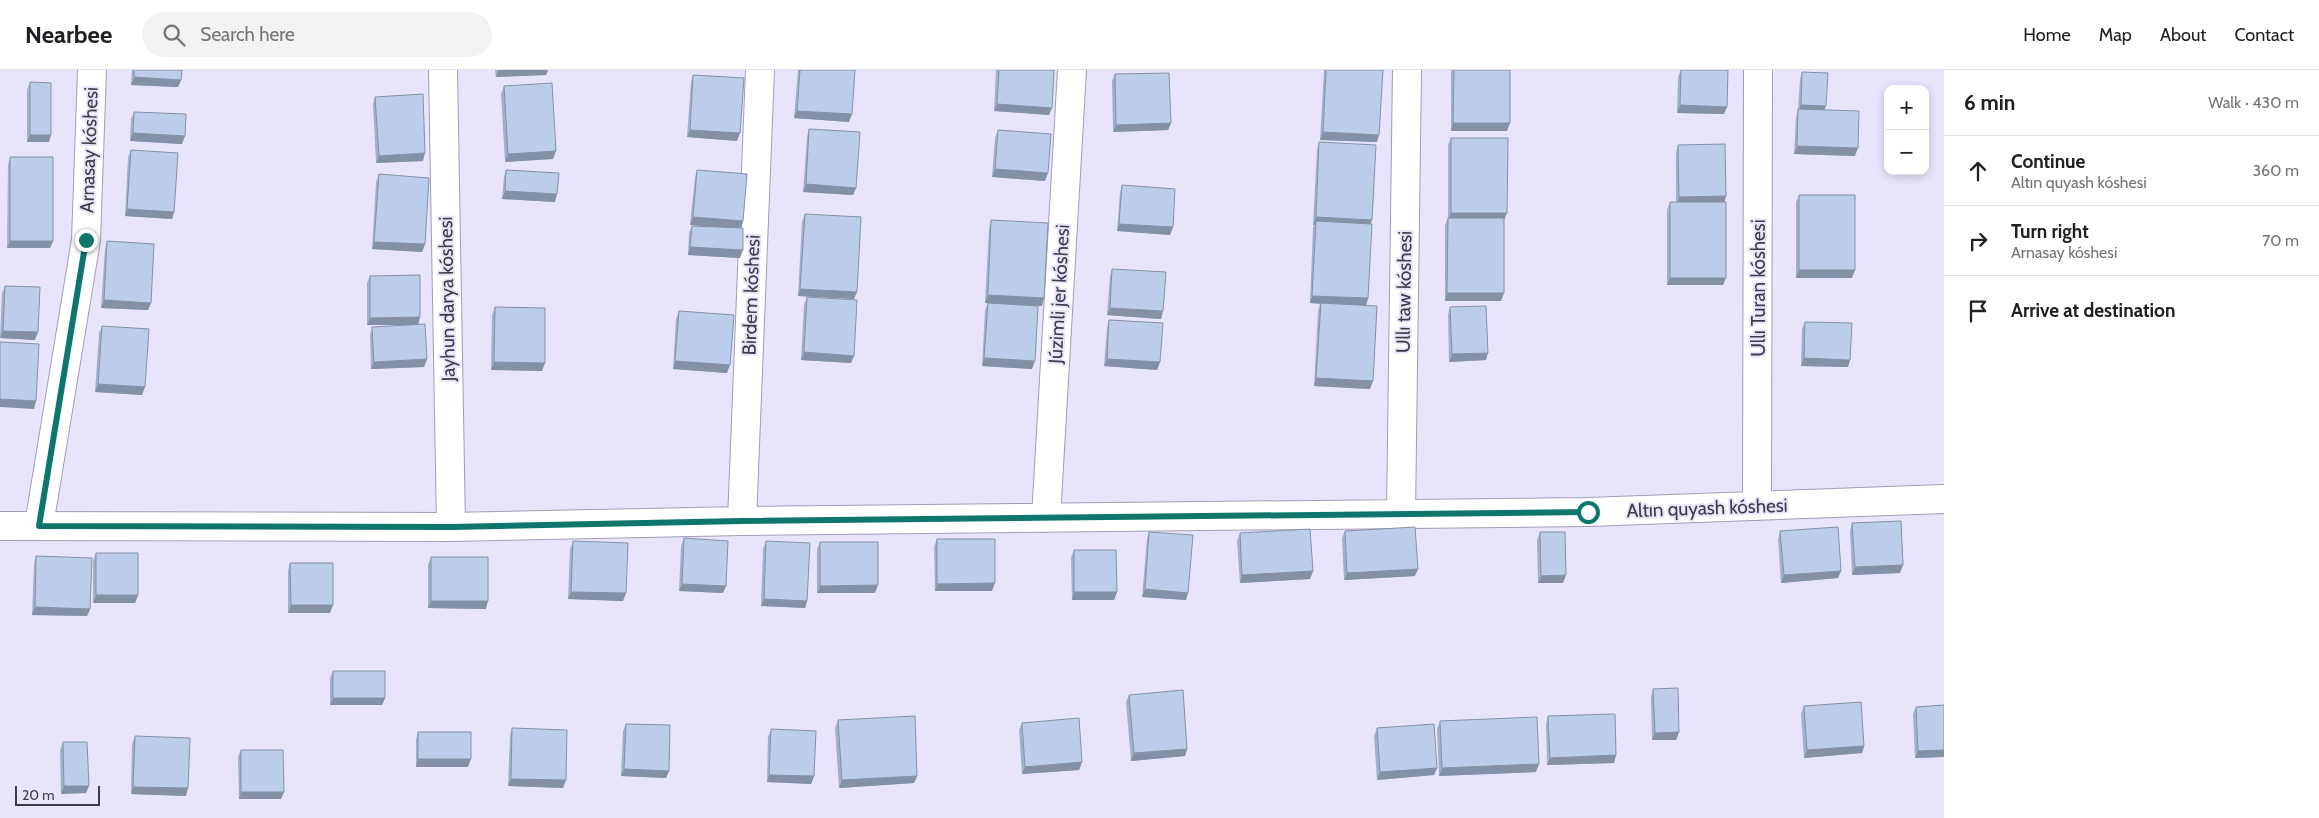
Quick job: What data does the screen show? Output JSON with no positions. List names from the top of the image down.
{
  "streets": {
    "street": [
      "Arnasay kóshesi",
      "Ullı Turan kóshesi",
      "Ullı taw kóshesi",
      "Júzimli jer kóshesi",
      "Birdem kóshesi",
      "Jayhun darya kóshesi",
      "Altın quyash kóshesi"
    ]
  },
  "crossings": [
    ["Arnasay kóshesi", "Altın quyash kóshesi"],
    ["Ullı Turan kóshesi", "Altın quyash kóshesi"],
    ["Ullı taw kóshesi", "Altın quyash kóshesi"],
    ["Júzimli jer kóshesi", "Altın quyash kóshesi"],
    ["Birdem kóshesi", "Altın quyash kóshesi"],
    ["Jayhun darya kóshesi", "Altın quyash kóshesi"]
  ],
  "scale_bar": "20 m",
  "page": {
    "header": "Nearbee",
    "search": "Search here",
    "nav": [
      "Home",
      "Map",
      "About",
      "Contact"
    ],
    "heading": ["6 min", "Walk · 430 m"],
    "map_buttons": ["+", "−"],
    "list": [
      ["Continue", "Altın quyash kóshesi", "360 m"],
      ["Turn right", "Arnasay kóshesi", "70 m"],
      "Arrive at destination"
    ],
    "scale": "20 m"
  }
}
